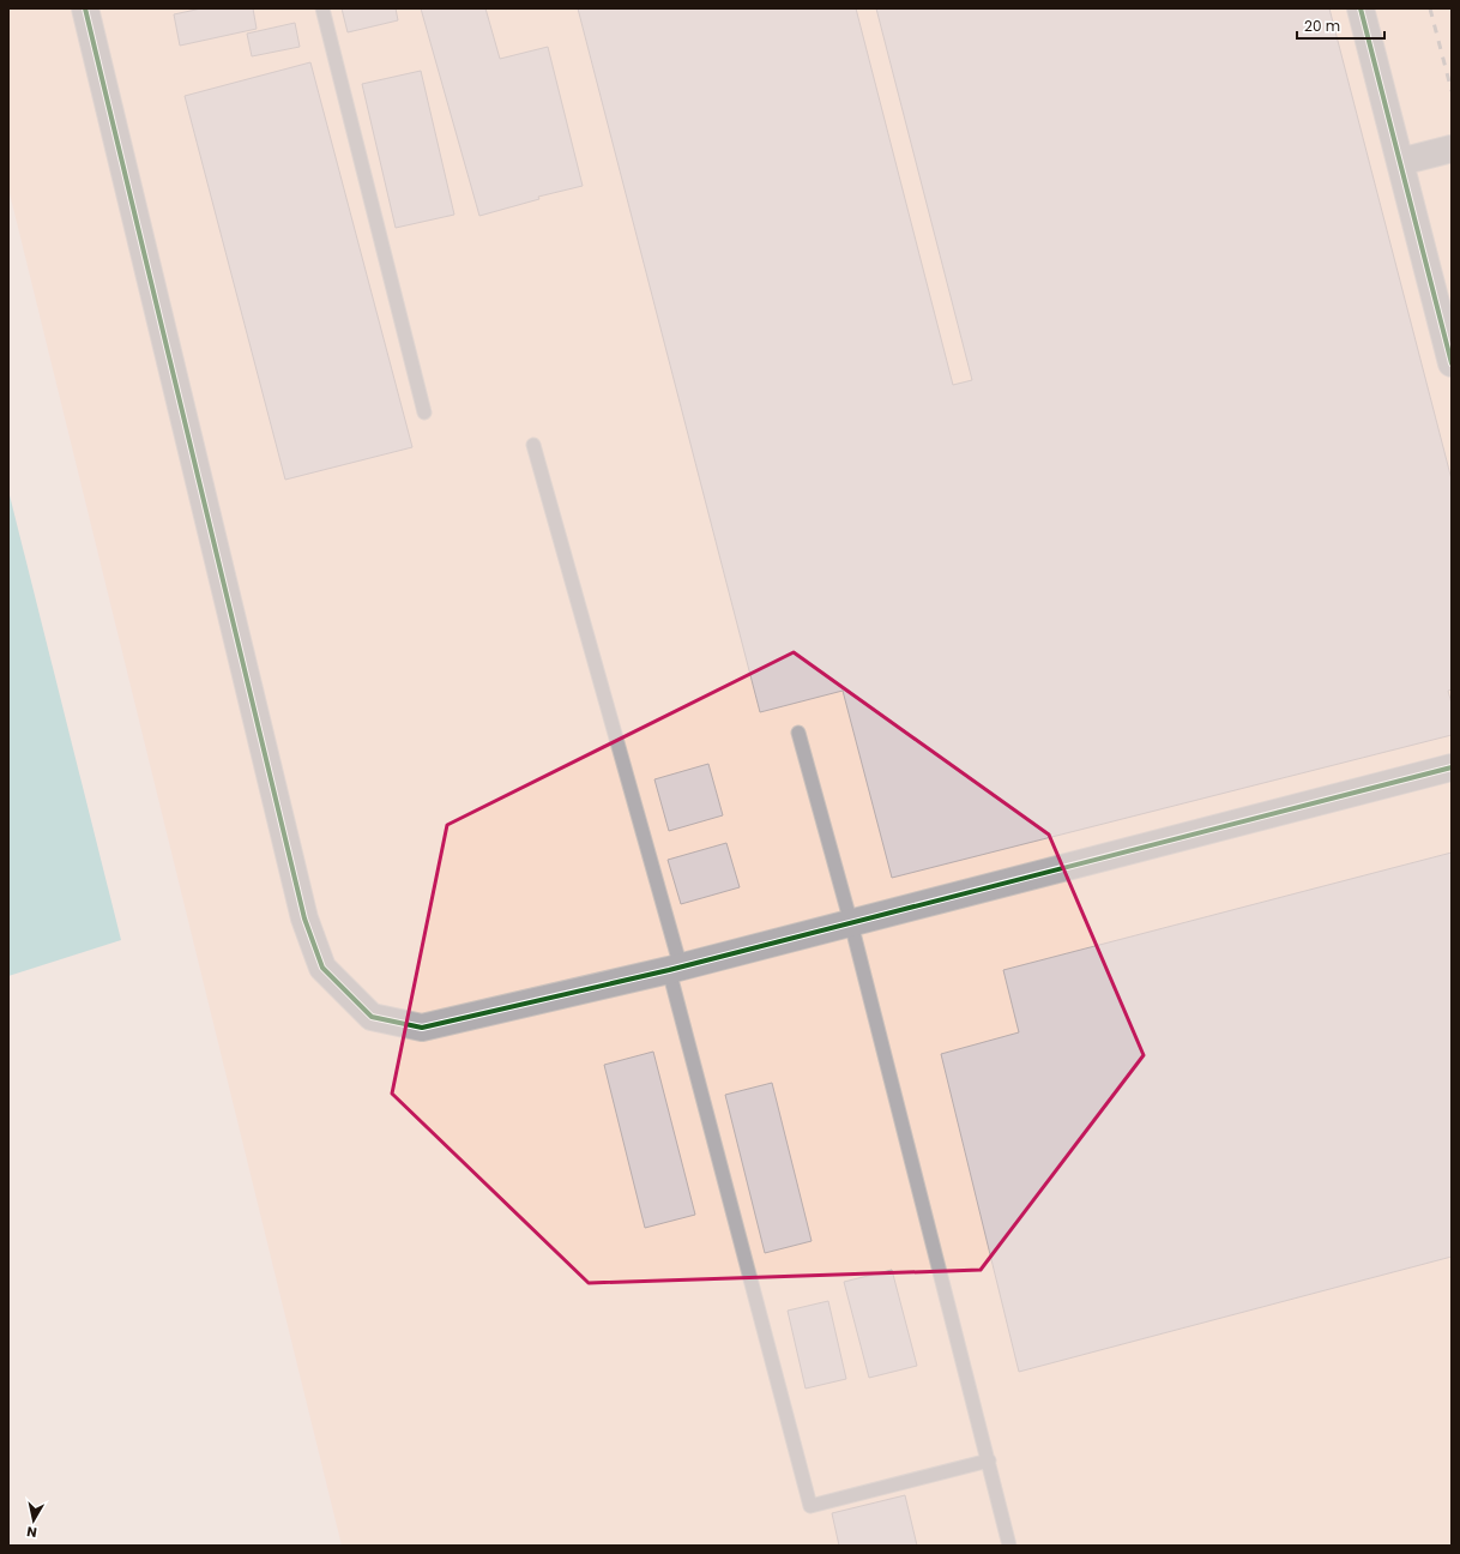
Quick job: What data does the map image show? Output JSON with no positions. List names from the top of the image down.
{
  "scale_bar": "20 m",
  "north": "bottom"
}
